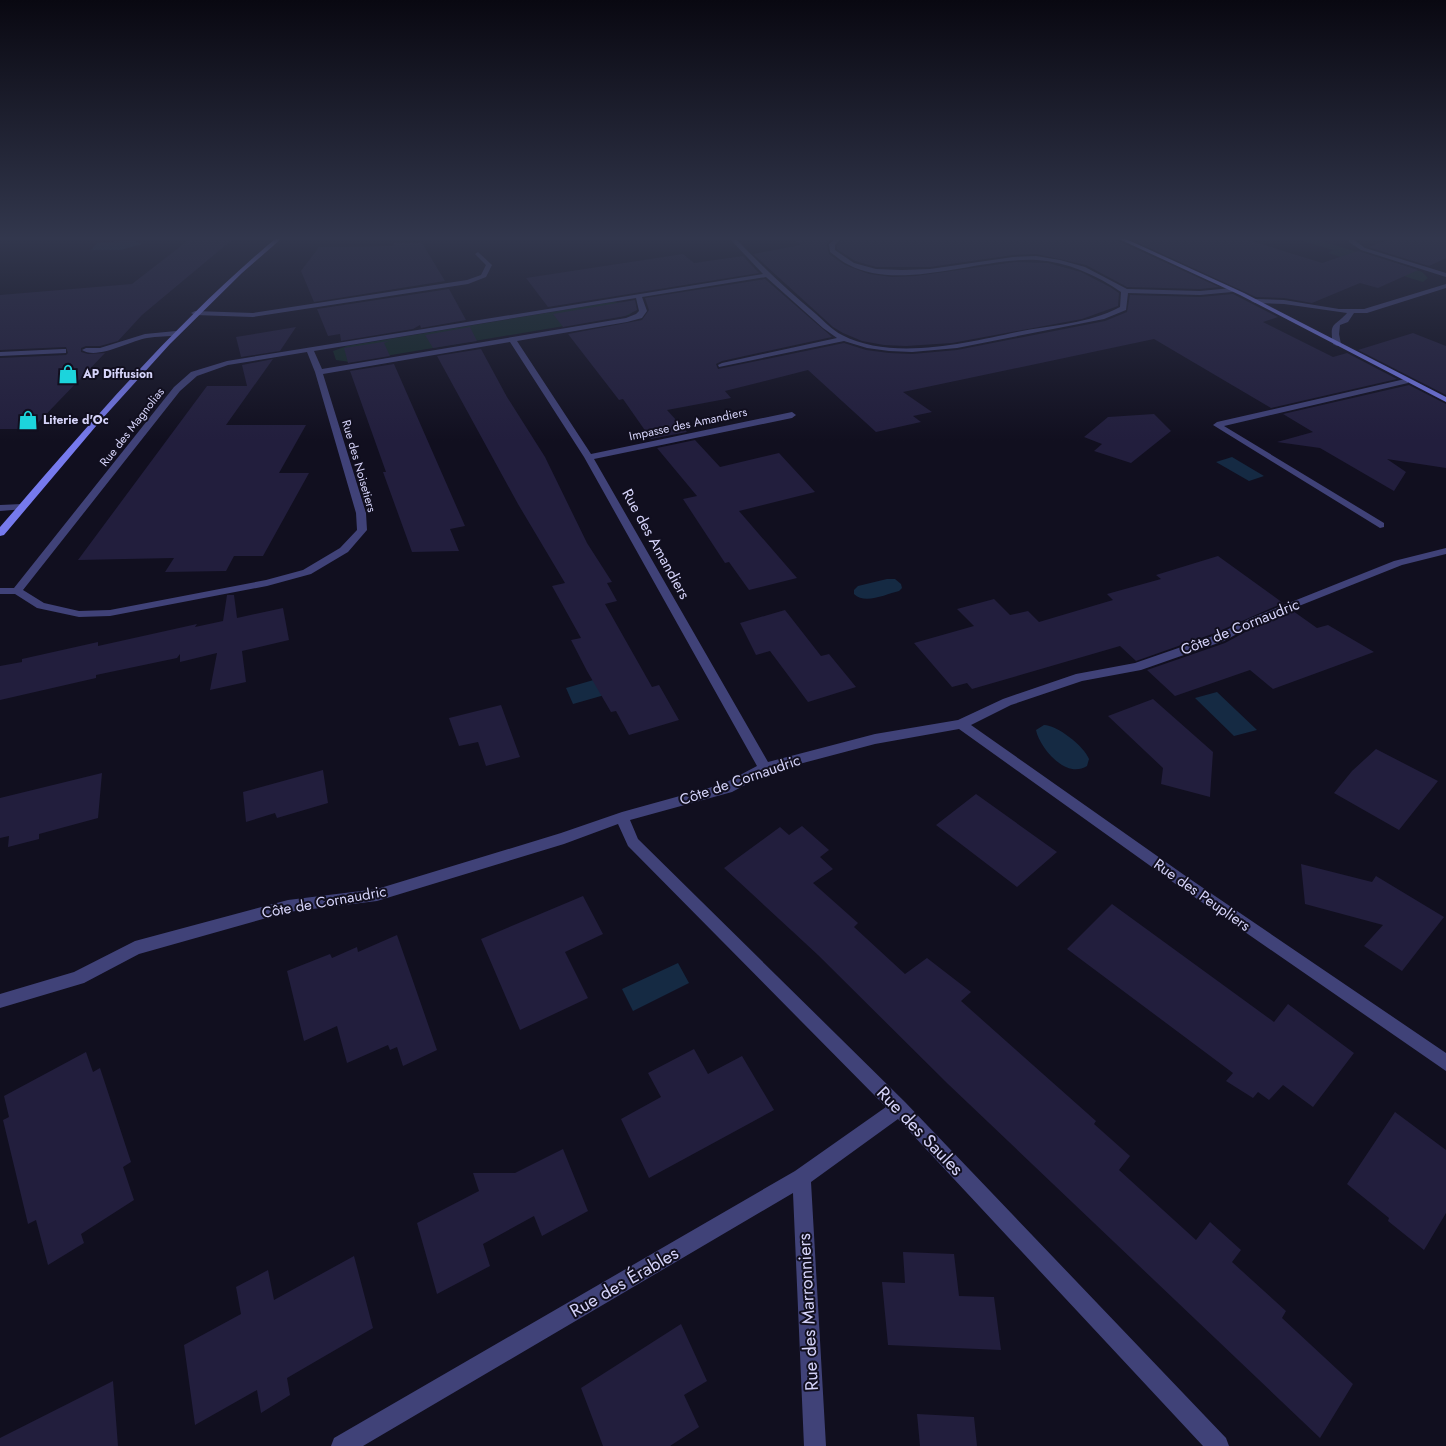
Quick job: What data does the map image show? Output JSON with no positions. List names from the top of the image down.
{
  "streets": {
    "street": [
      "Impasse des Amandiers",
      "Rue des Magnolias",
      "Rue des Noisetiers",
      "Rue des Amandiers",
      "Côte de Cornaudric",
      "Rue des Peupliers",
      "Rue des Saules",
      "Rue des Érables",
      "Rue des Marronniers"
    ]
  },
  "crossings": [
    ["Impasse des Amandiers", "Rue des Amandiers"],
    ["Rue des Magnolias", "Rue des Noisetiers"],
    ["Rue des Amandiers", "Côte de Cornaudric"],
    ["Côte de Cornaudric", "Rue des Peupliers"],
    ["Côte de Cornaudric", "Rue des Saules"],
    ["Rue des Saules", "Rue des Érables"],
    ["Rue des Érables", "Rue des Marronniers"]
  ],
  "places": {
    "shop": ["AP Diffusion", "Literie d'Oc"]
  }
}
